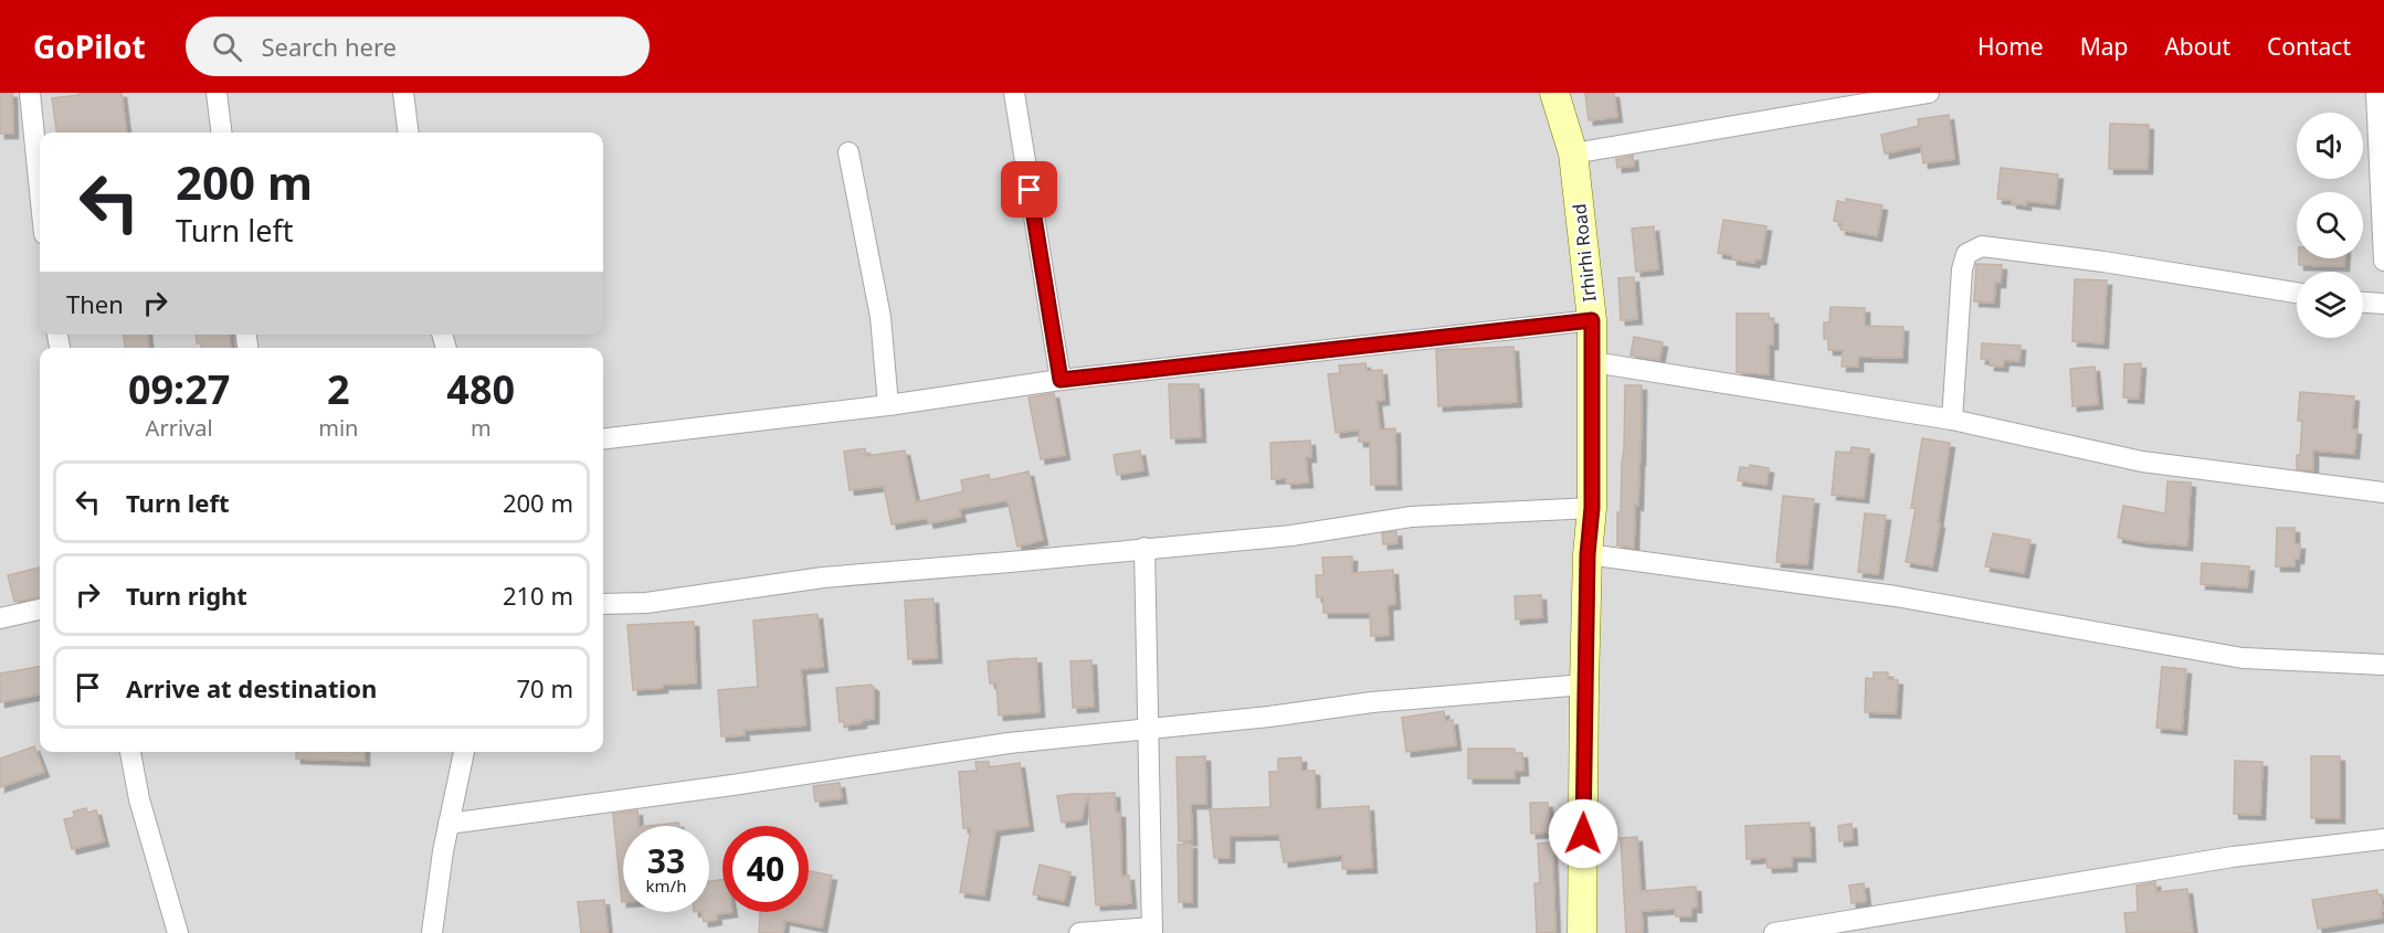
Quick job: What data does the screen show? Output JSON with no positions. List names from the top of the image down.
{
  "streets": {
    "street": ["Irhirhi Road"]
  },
  "page": {
    "header": "GoPilot",
    "search": "Search here",
    "nav": [
      "Home",
      "Map",
      "About",
      "Contact"
    ],
    "turn": ["200 m", "Turn left"],
    "then": "Then",
    "eta": [
      "09:27",
      "Arrival",
      "2",
      "min",
      "480",
      "m"
    ],
    "list": [
      {
        "name": "Turn left",
        "value": "200 m"
      },
      {
        "name": "Turn right",
        "value": "210 m"
      },
      {
        "name": "Arrive at destination",
        "value": "70 m"
      }
    ],
    "speed": "33 km/h",
    "limit": "40"
  }
}
